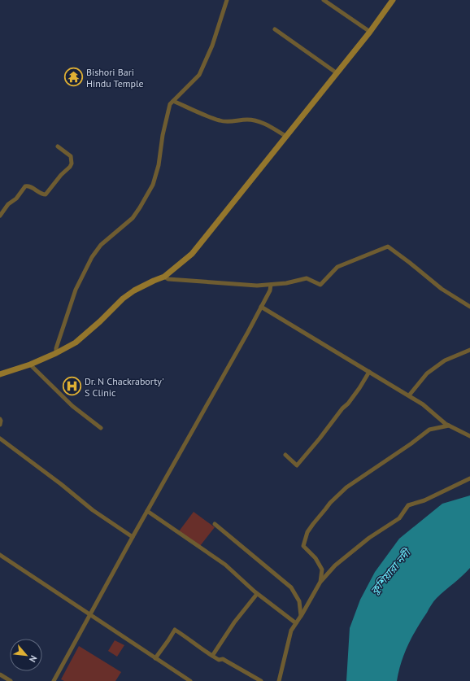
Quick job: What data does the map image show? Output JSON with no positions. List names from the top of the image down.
{
  "water": ["কুশিয়ারা নদী"],
  "places": {
    "temple": ["Bishori Bari Hindu Temple"],
    "hospital": ["Dr. N Chackraborty' S Clinic"]
  },
  "north": "bottom right"
}
